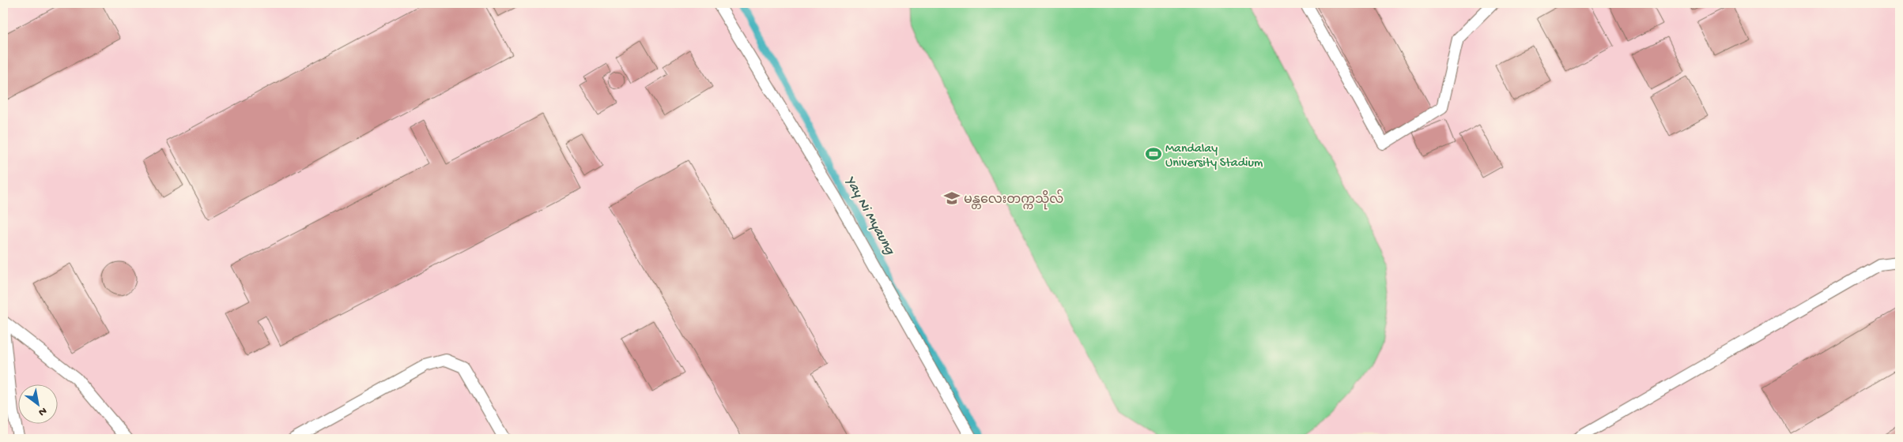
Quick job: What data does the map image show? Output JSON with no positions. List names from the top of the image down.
{
  "water": ["Yay Ni Myaung"],
  "places": {
    "sports": ["Mandalay University Stadium"],
    "school or university": ["မန္တလေးတက္ကသိုလ်"]
  },
  "north": "bottom right"
}
